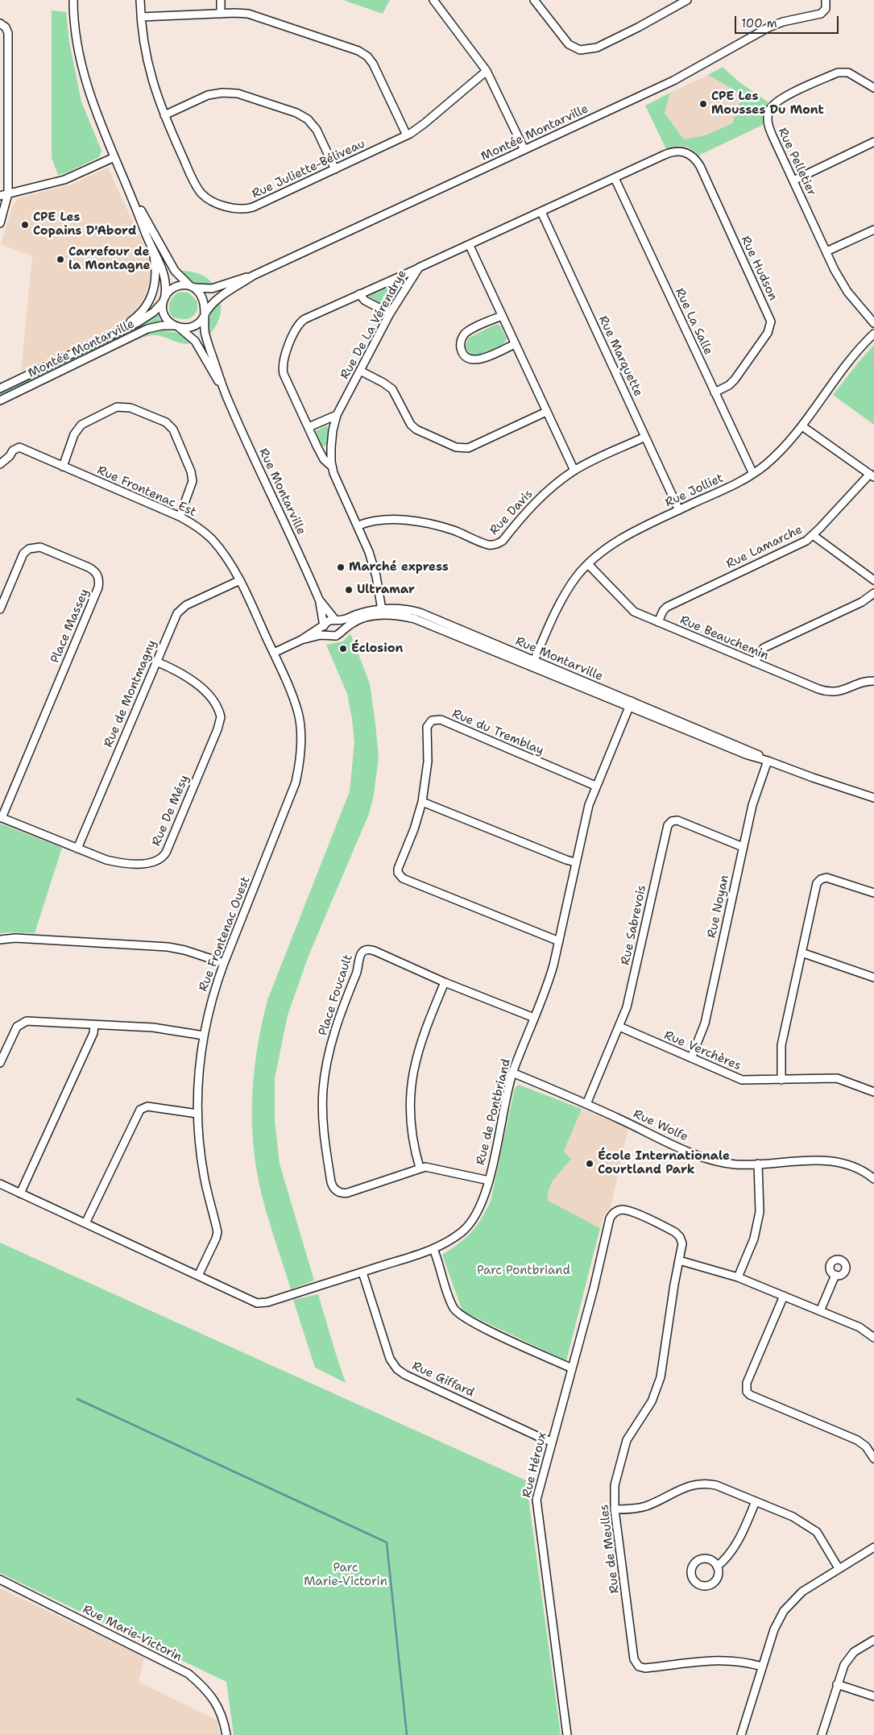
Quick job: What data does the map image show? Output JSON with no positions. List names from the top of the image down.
{
  "streets": {
    "street": [
      "Montée Montarville",
      "Rue Pelletier",
      "Rue Juliette-Béliveau",
      "Rue Hudson",
      "Rue La Salle",
      "Rue De La Vérendrye",
      "Rue Marquette",
      "Rue Jolliet",
      "Rue Frontenac Est",
      "Rue Montarville",
      "Rue Davis",
      "Rue Lamarche",
      "Place Massey",
      "Rue Beauchemin",
      "Rue de Montmagny",
      "Rue du Tremblay",
      "Rue De Mésy",
      "Rue Noyan",
      "Rue Sabrevois",
      "Rue Frontenac Ouest",
      "Place Foucault",
      "Rue Verchères",
      "Rue de Pontbriand",
      "Rue Wolfe",
      "Rue Giffard",
      "Rue Héroux",
      "Rue de Meulles",
      "Rue Marie-Victorin"
    ]
  },
  "crossings": [
    ["Montée Montarville", "Rue Montarville"],
    ["Rue Hudson", "Rue La Salle"],
    ["Rue Hudson", "Rue De La Vérendrye"],
    ["Rue La Salle", "Rue De La Vérendrye"],
    ["Rue La Salle", "Rue Jolliet"],
    ["Rue De La Vérendrye", "Rue Marquette"],
    ["Rue De La Vérendrye", "Rue Montarville"],
    ["Rue De La Vérendrye", "Rue Davis"],
    ["Rue Marquette", "Rue Jolliet"],
    ["Rue Marquette", "Rue Davis"],
    ["Rue Jolliet", "Rue Montarville"],
    ["Rue Jolliet", "Rue Beauchemin"],
    ["Rue Frontenac Est", "Rue Montarville"],
    ["Rue Frontenac Est", "Rue de Montmagny"],
    ["Rue Frontenac Est", "Rue Frontenac Ouest"],
    ["Rue Montarville", "Rue Noyan"],
    ["Rue Montarville", "Rue Frontenac Ouest"],
    ["Rue Montarville", "Rue de Pontbriand"],
    ["Rue Lamarche", "Rue Beauchemin"],
    ["Place Massey", "Rue De Mésy"],
    ["Rue de Montmagny", "Rue De Mésy"],
    ["Rue du Tremblay", "Rue de Pontbriand"],
    ["Rue Noyan", "Rue Sabrevois"],
    ["Rue Noyan", "Rue Verchères"],
    ["Rue Sabrevois", "Rue Verchères"],
    ["Rue Sabrevois", "Rue Wolfe"],
    ["Rue Frontenac Ouest", "Rue de Pontbriand"],
    ["Place Foucault", "Rue de Pontbriand"],
    ["Rue de Pontbriand", "Rue Wolfe"],
    ["Rue de Pontbriand", "Rue Giffard"],
    ["Rue Giffard", "Rue Héroux"],
    ["Rue Héroux", "Rue de Meulles"]
  ],
  "parks": ["Parc Pontbriand", "Parc Marie-Victorin"],
  "places": [
    "CPE Les Mousses Du Mont",
    "CPE Les Copains D'Abord",
    "Carrefour de la Montagne",
    "Marché express",
    "Ultramar",
    "Éclosion",
    "École Internationale Courtland Park"
  ],
  "scale_bar": "100 m"
}
